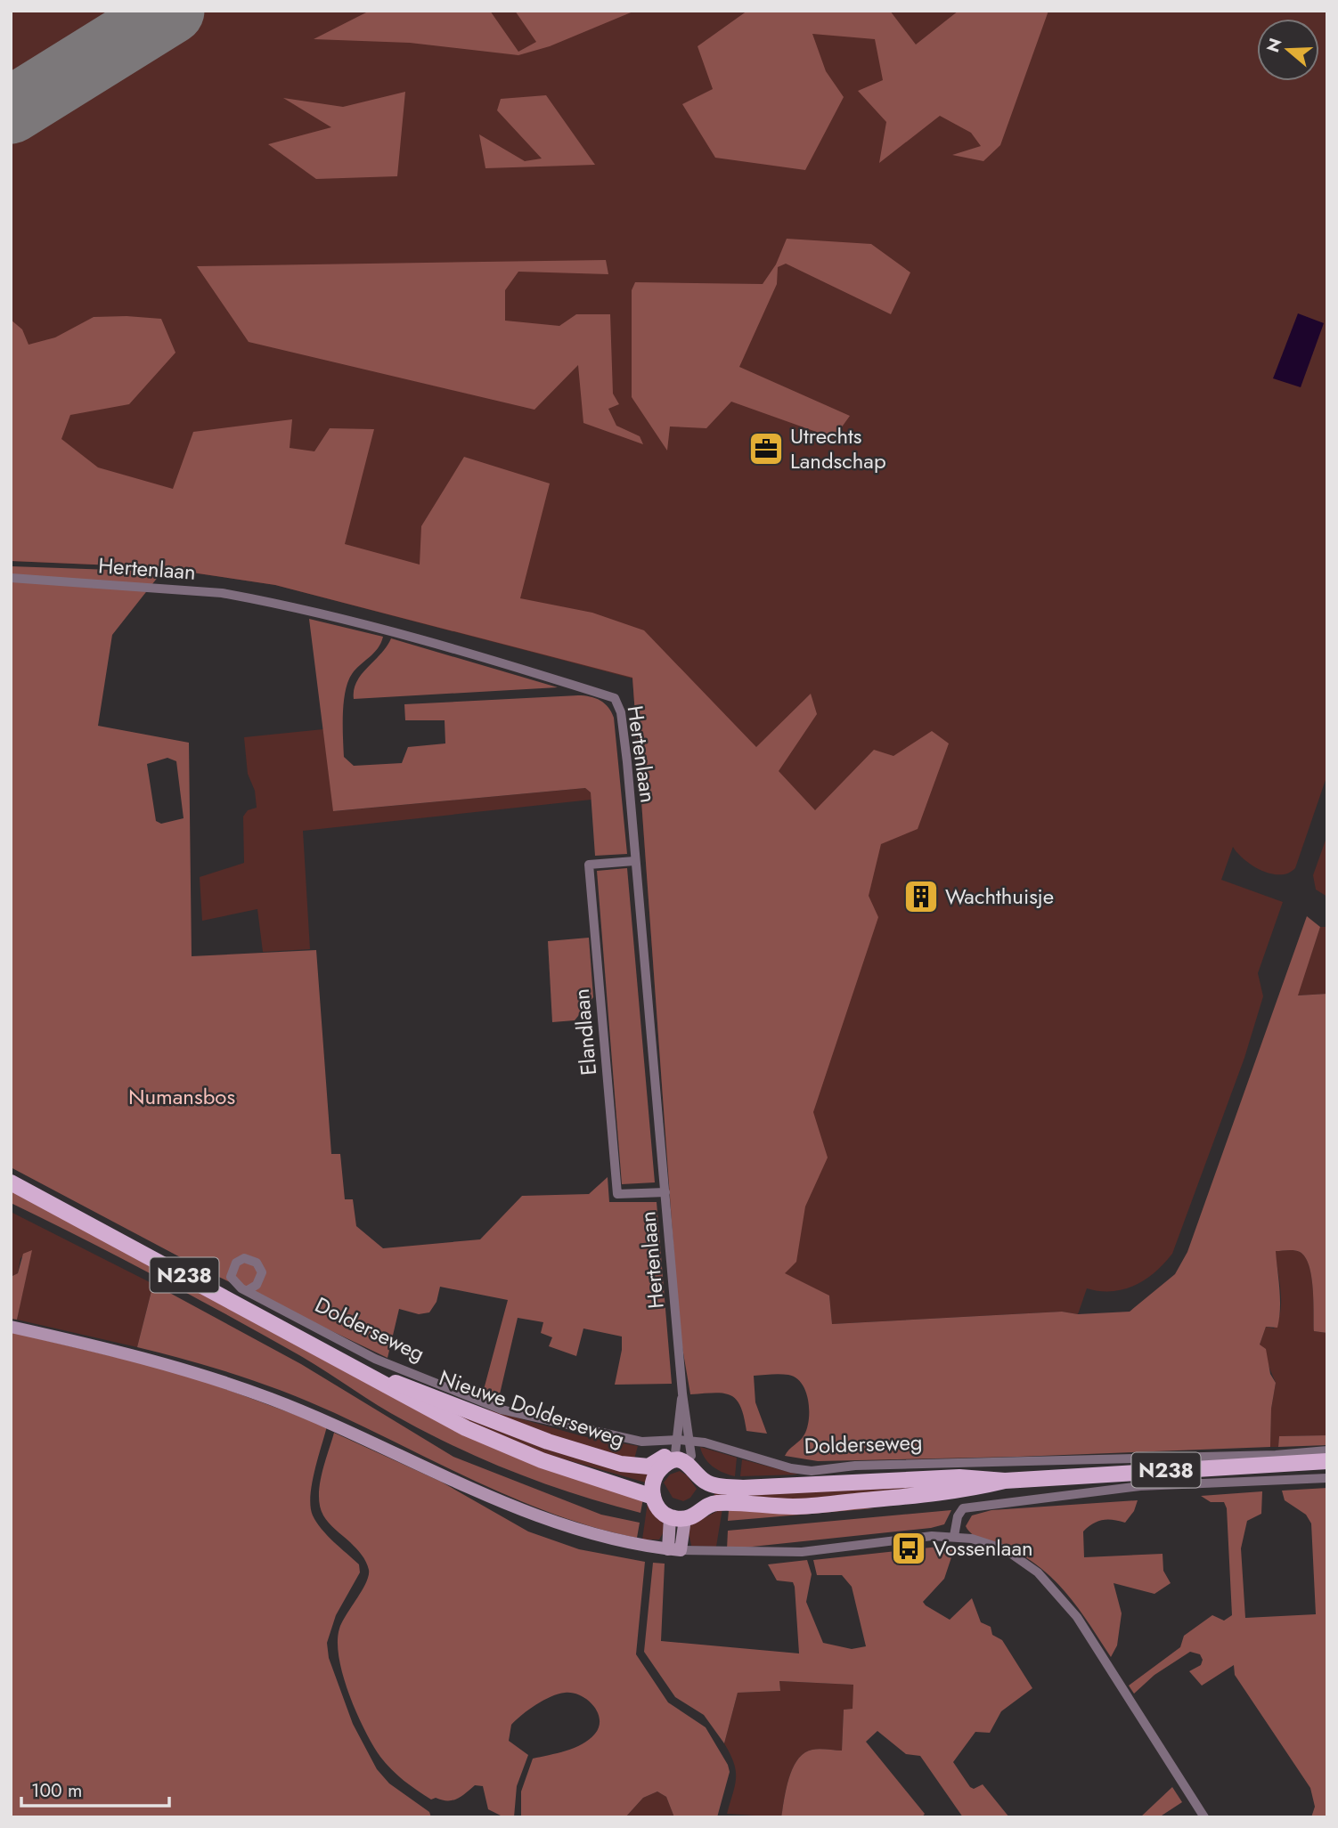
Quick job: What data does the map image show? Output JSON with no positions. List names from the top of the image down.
{
  "streets": {
    "main road": ["N238", "Dolderseweg", "Nieuwe Dolderseweg"],
    "street": ["Hertenlaan", "Elandlaan"]
  },
  "crossings": [
    ["Hertenlaan", "Elandlaan"],
    ["Hertenlaan", "Dolderseweg"],
    ["Hertenlaan", "Nieuwe Dolderseweg"],
    ["Dolderseweg", "Nieuwe Dolderseweg"]
  ],
  "parks": ["Numansbos"],
  "places": {
    "office": ["Utrechts Landschap"],
    "building": ["Wachthuisje"],
    "bus stop": ["Vossenlaan"]
  },
  "scale_bar": "100 m",
  "north": "left"
}
